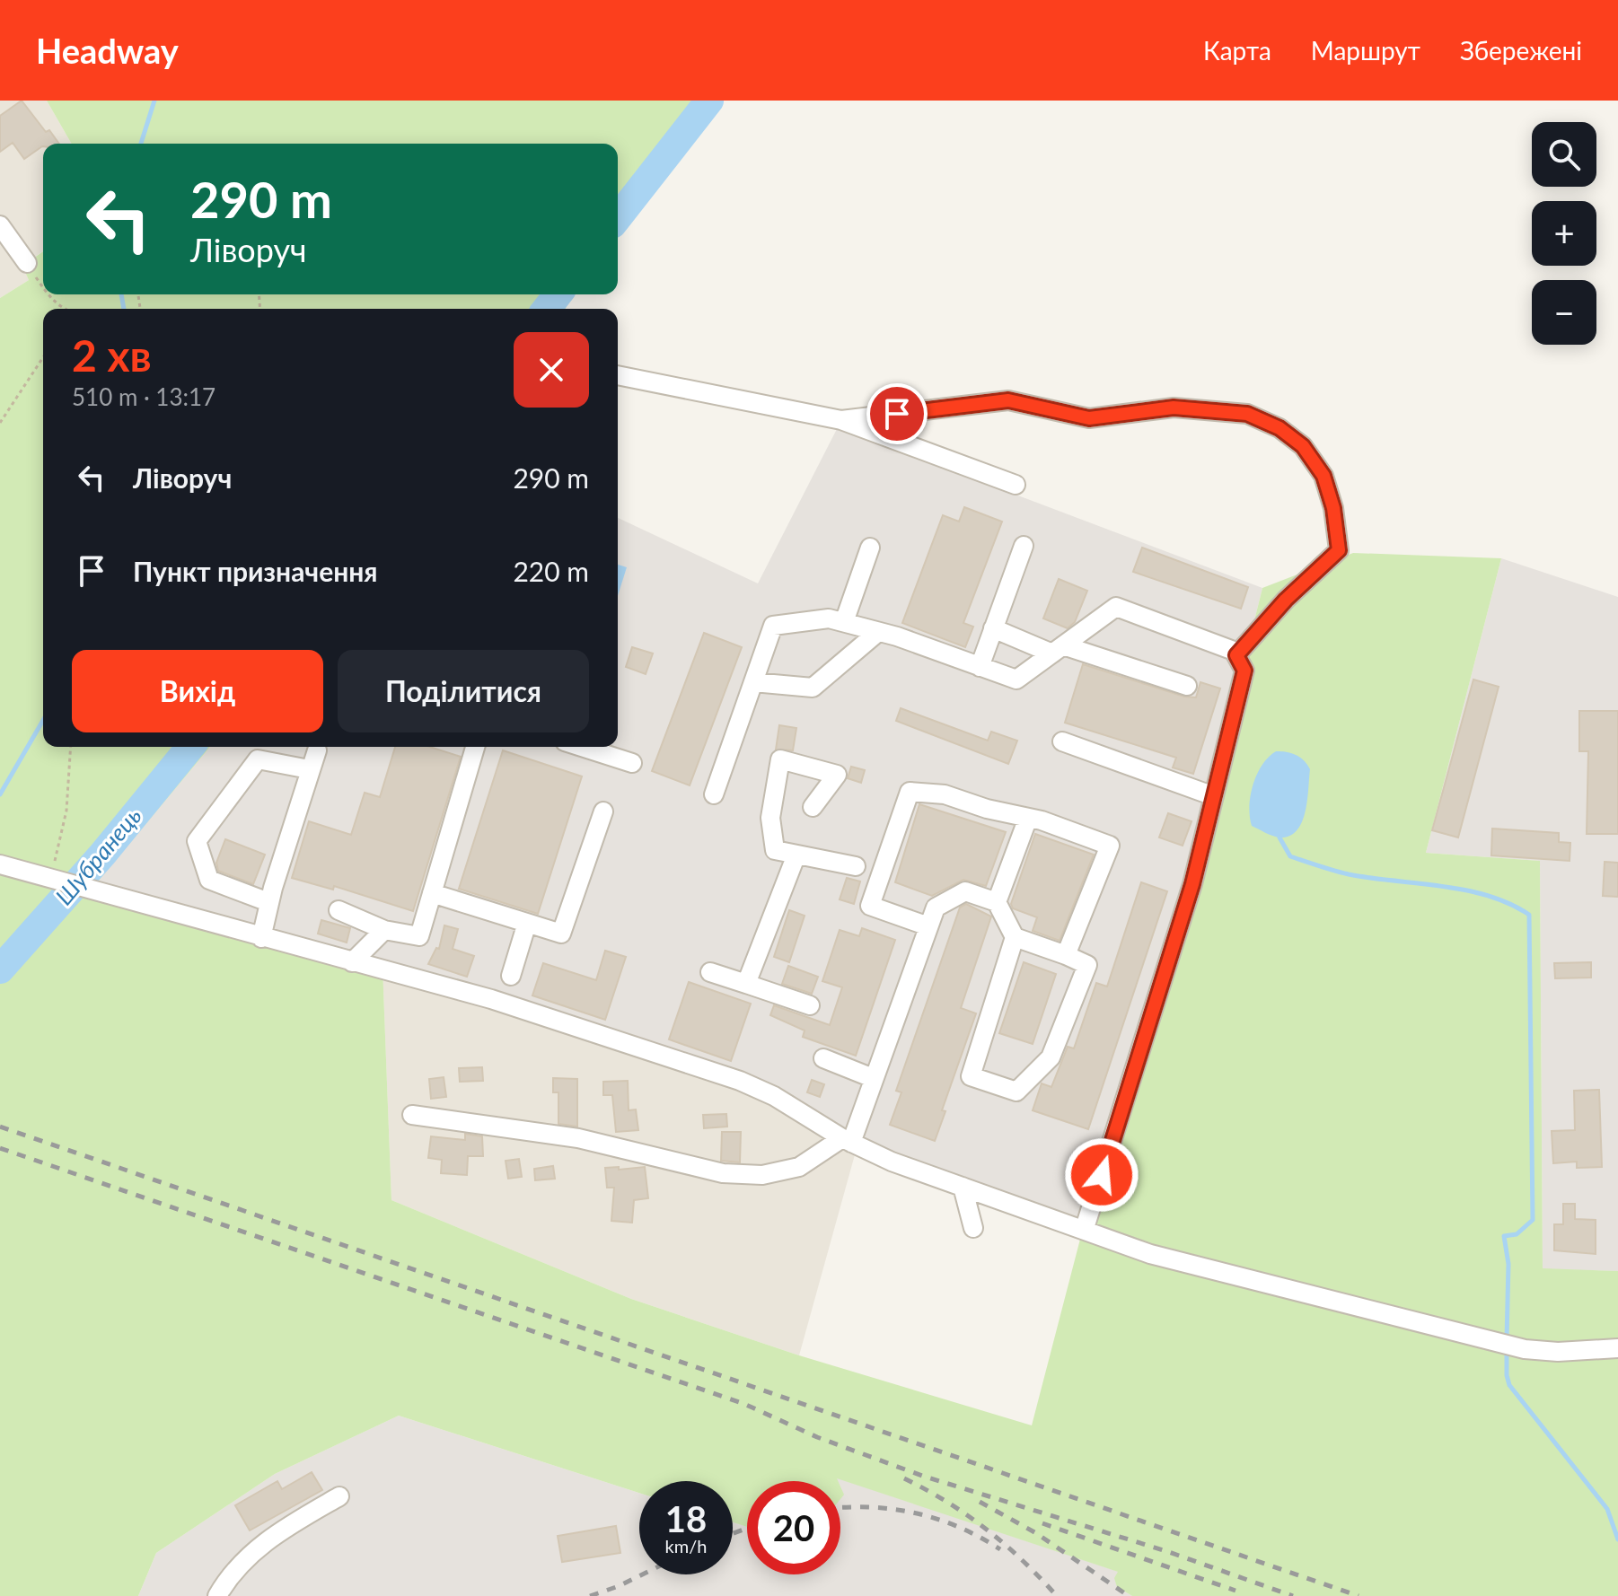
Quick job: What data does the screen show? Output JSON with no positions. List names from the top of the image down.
{
  "water": ["Шубранець"],
  "page": {
    "header": "Headway",
    "nav": ["Карта", "Маршрут", "Збережені"],
    "map_buttons": ["+", "−"],
    "turn": ["290 m", "Ліворуч"],
    "heading": ["2 хв", "510 m · 13:17"],
    "list": [
      {
        "name": "Ліворуч",
        "value": "290 m"
      },
      {
        "name": "Пункт призначення",
        "value": "220 m"
      }
    ],
    "buttons": ["Вихід", "Поділитися"],
    "speed": "18 km/h",
    "limit": "20"
  }
}
